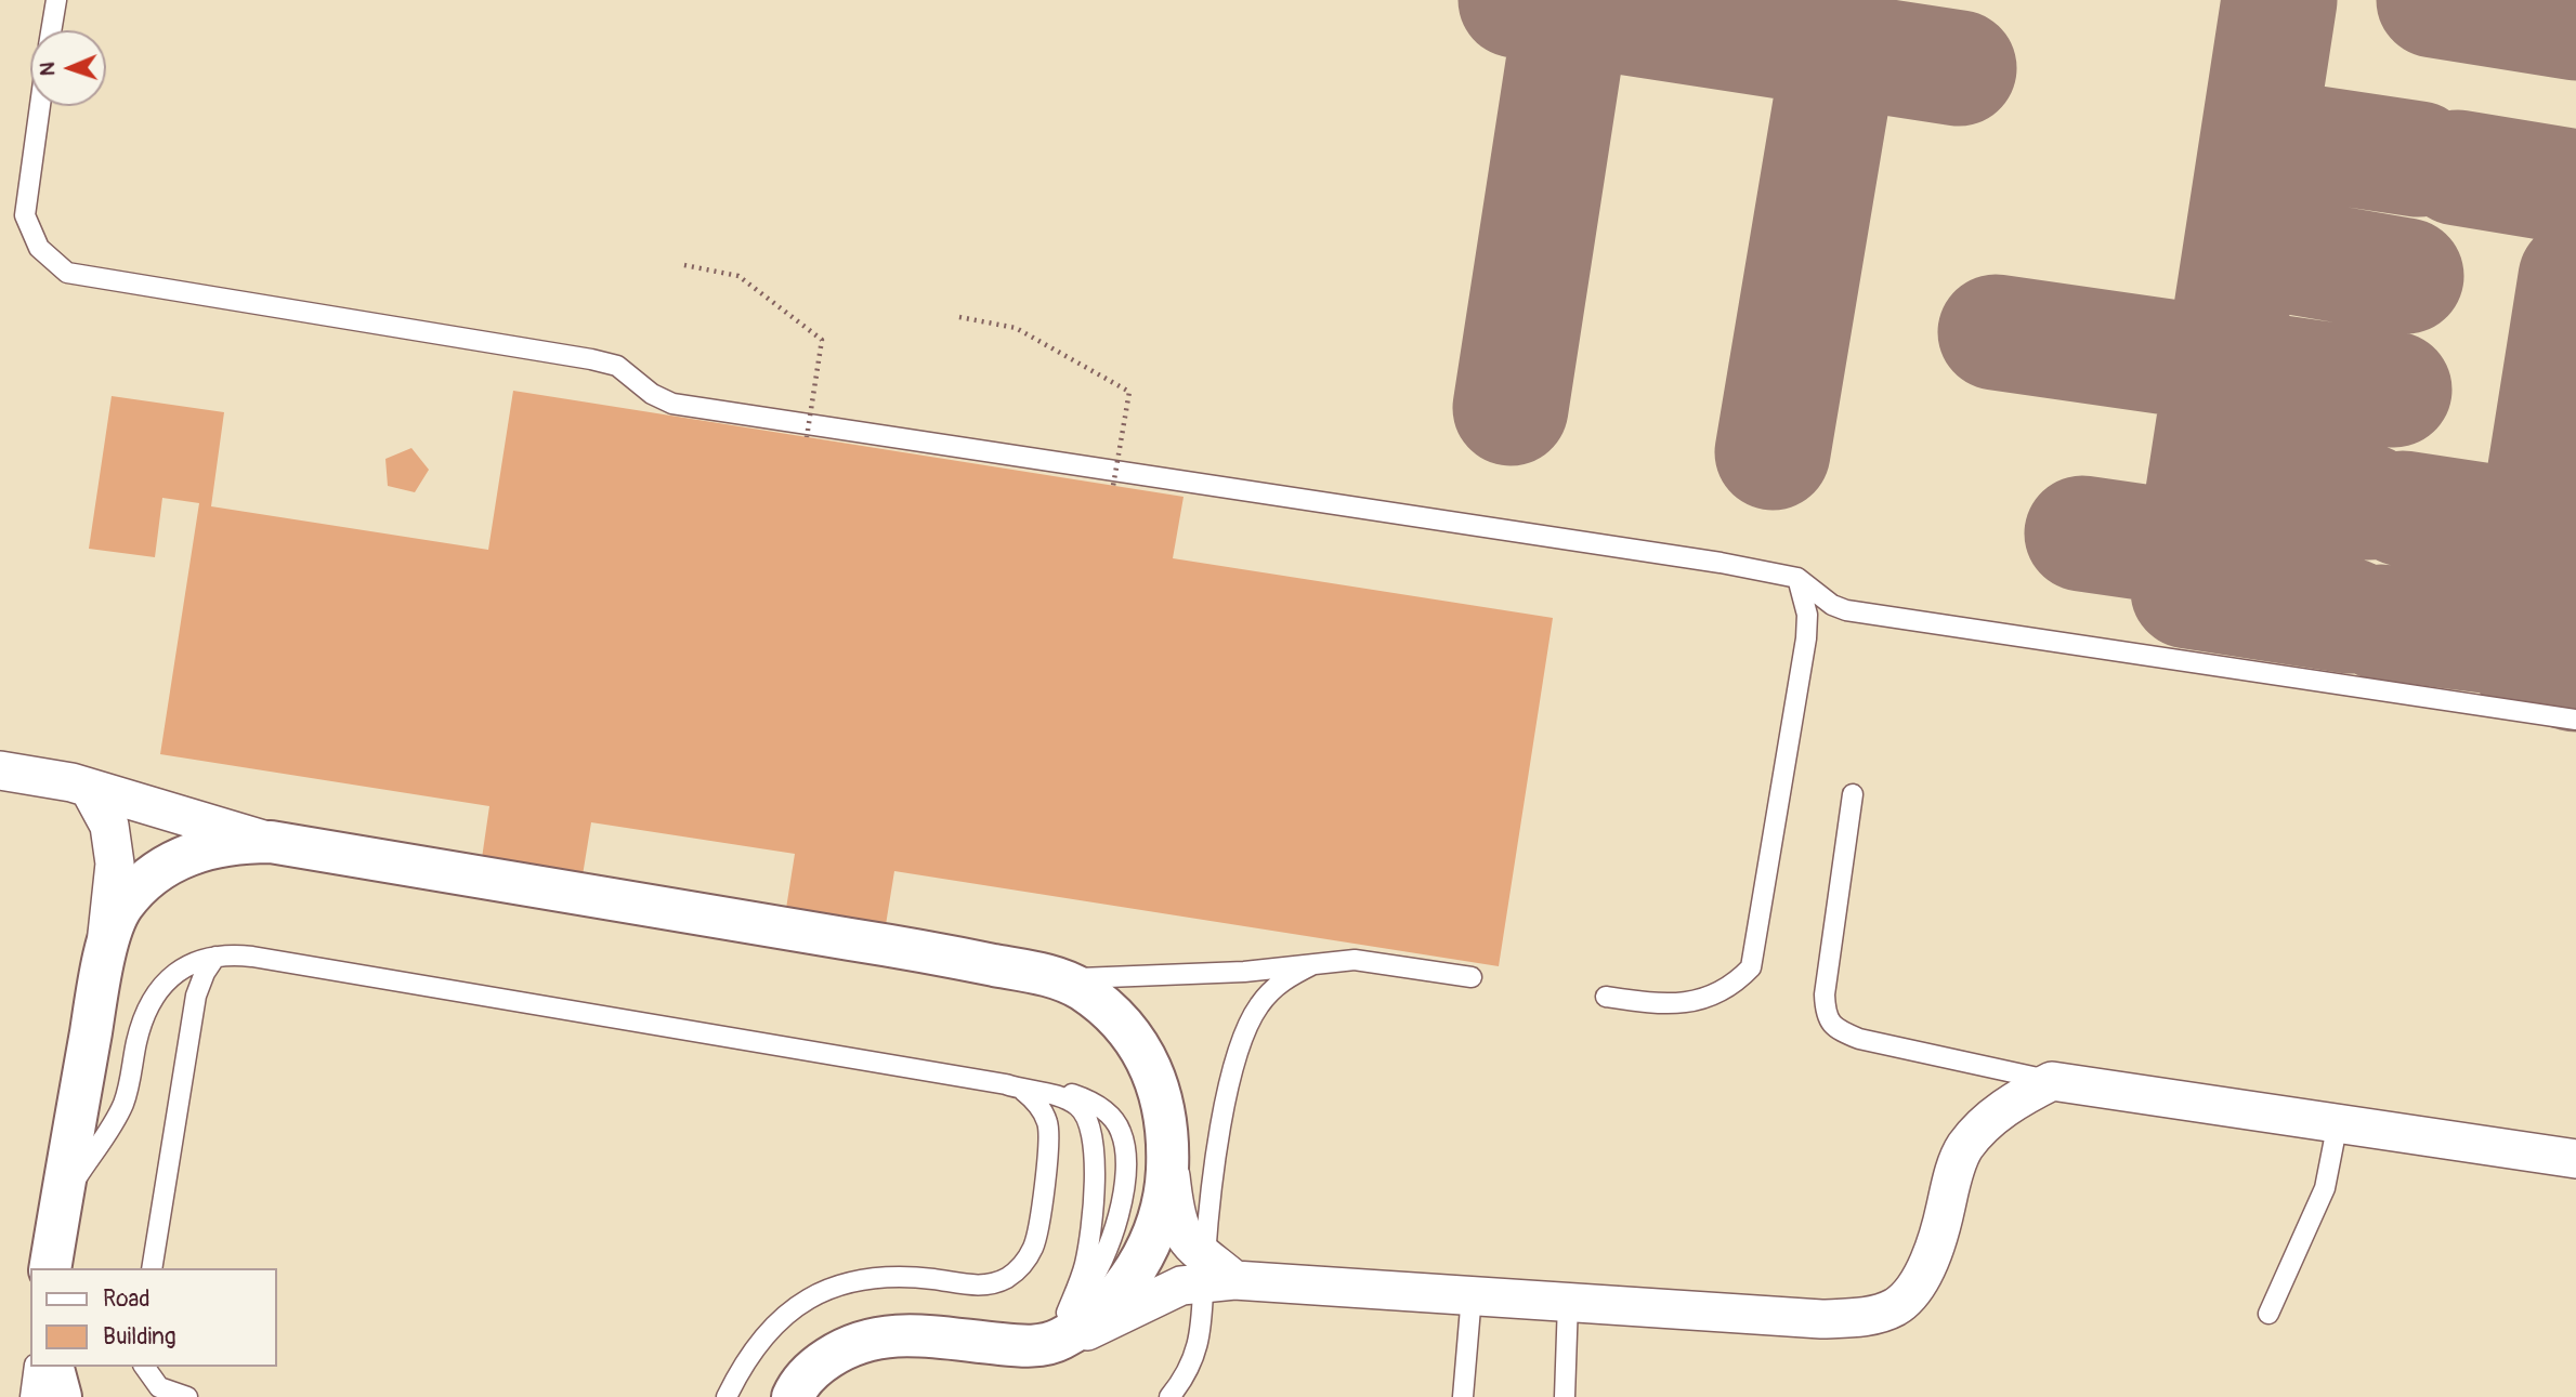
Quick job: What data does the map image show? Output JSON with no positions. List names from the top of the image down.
{
  "legend": ["Road", "Building"],
  "north": "left"
}
